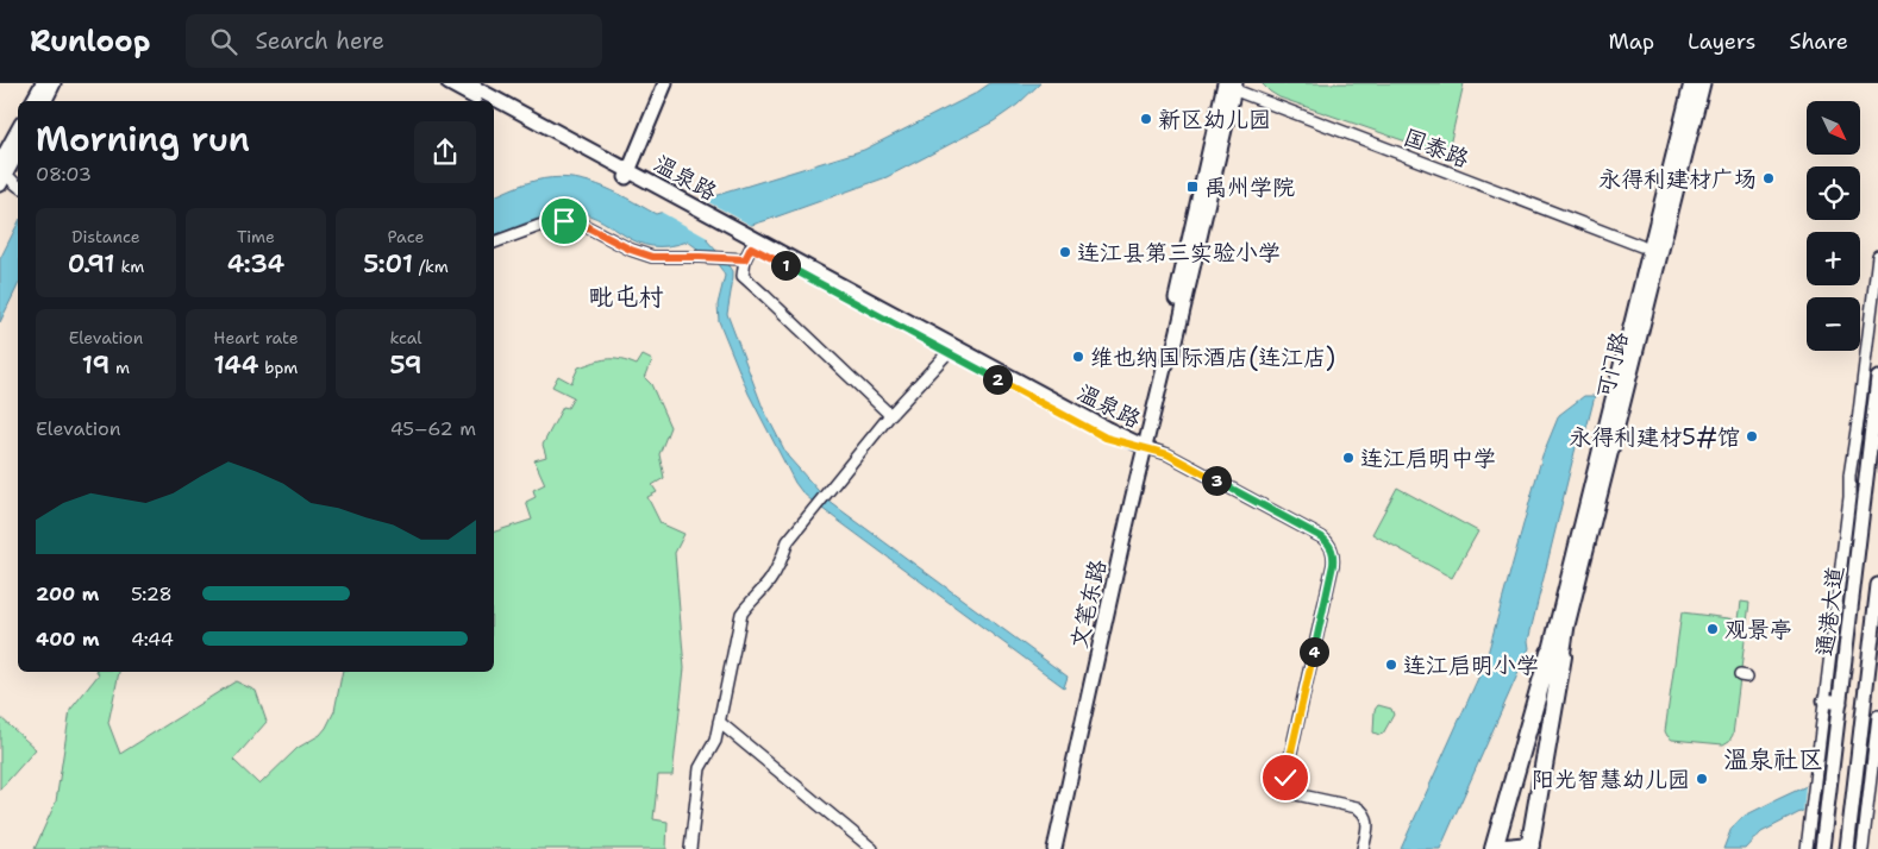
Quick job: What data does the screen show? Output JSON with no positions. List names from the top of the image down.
{
  "streets": {
    "main road": [
      "温泉路",
      "可门路",
      "文笔东路",
      "通港大道"
    ],
    "street": ["国泰路"]
  },
  "crossings": [
    ["国泰路", "文笔东路"],
    ["温泉路", "文笔东路"]
  ],
  "districts": ["毗屯村", "温泉社区"],
  "places": {
    "other": [
      "新区幼儿园",
      "永得利建材广场",
      "连江县第三实验小学",
      "维也纳国际酒店(连江店)",
      "永得利建材5#馆",
      "连江启明中学",
      "观景亭",
      "连江启明小学",
      "阳光智慧幼儿园"
    ],
    "transit": ["禹州学院"]
  },
  "north": "bottom right",
  "page": {
    "header": "Runloop",
    "search": "Search here",
    "nav": ["Map", "Layers", "Share"],
    "map_buttons": ["+", "−"],
    "heading": ["Morning run", "08:03"],
    "stats": [
      ["Distance", "0.91 km"],
      ["Time", "4:34"],
      ["Pace", "5:01 /km"],
      ["Elevation", "19 m"],
      ["Heart rate", "144 bpm"],
      ["kcal", "59"]
    ],
    "pins": [
      "1",
      "2",
      "3",
      "4"
    ],
    "chart": ["Elevation", "45–62 m"],
    "list": [
      {
        "name": "200 m",
        "note": "5:28"
      },
      {
        "name": "400 m",
        "note": "4:44"
      }
    ]
  }
}
